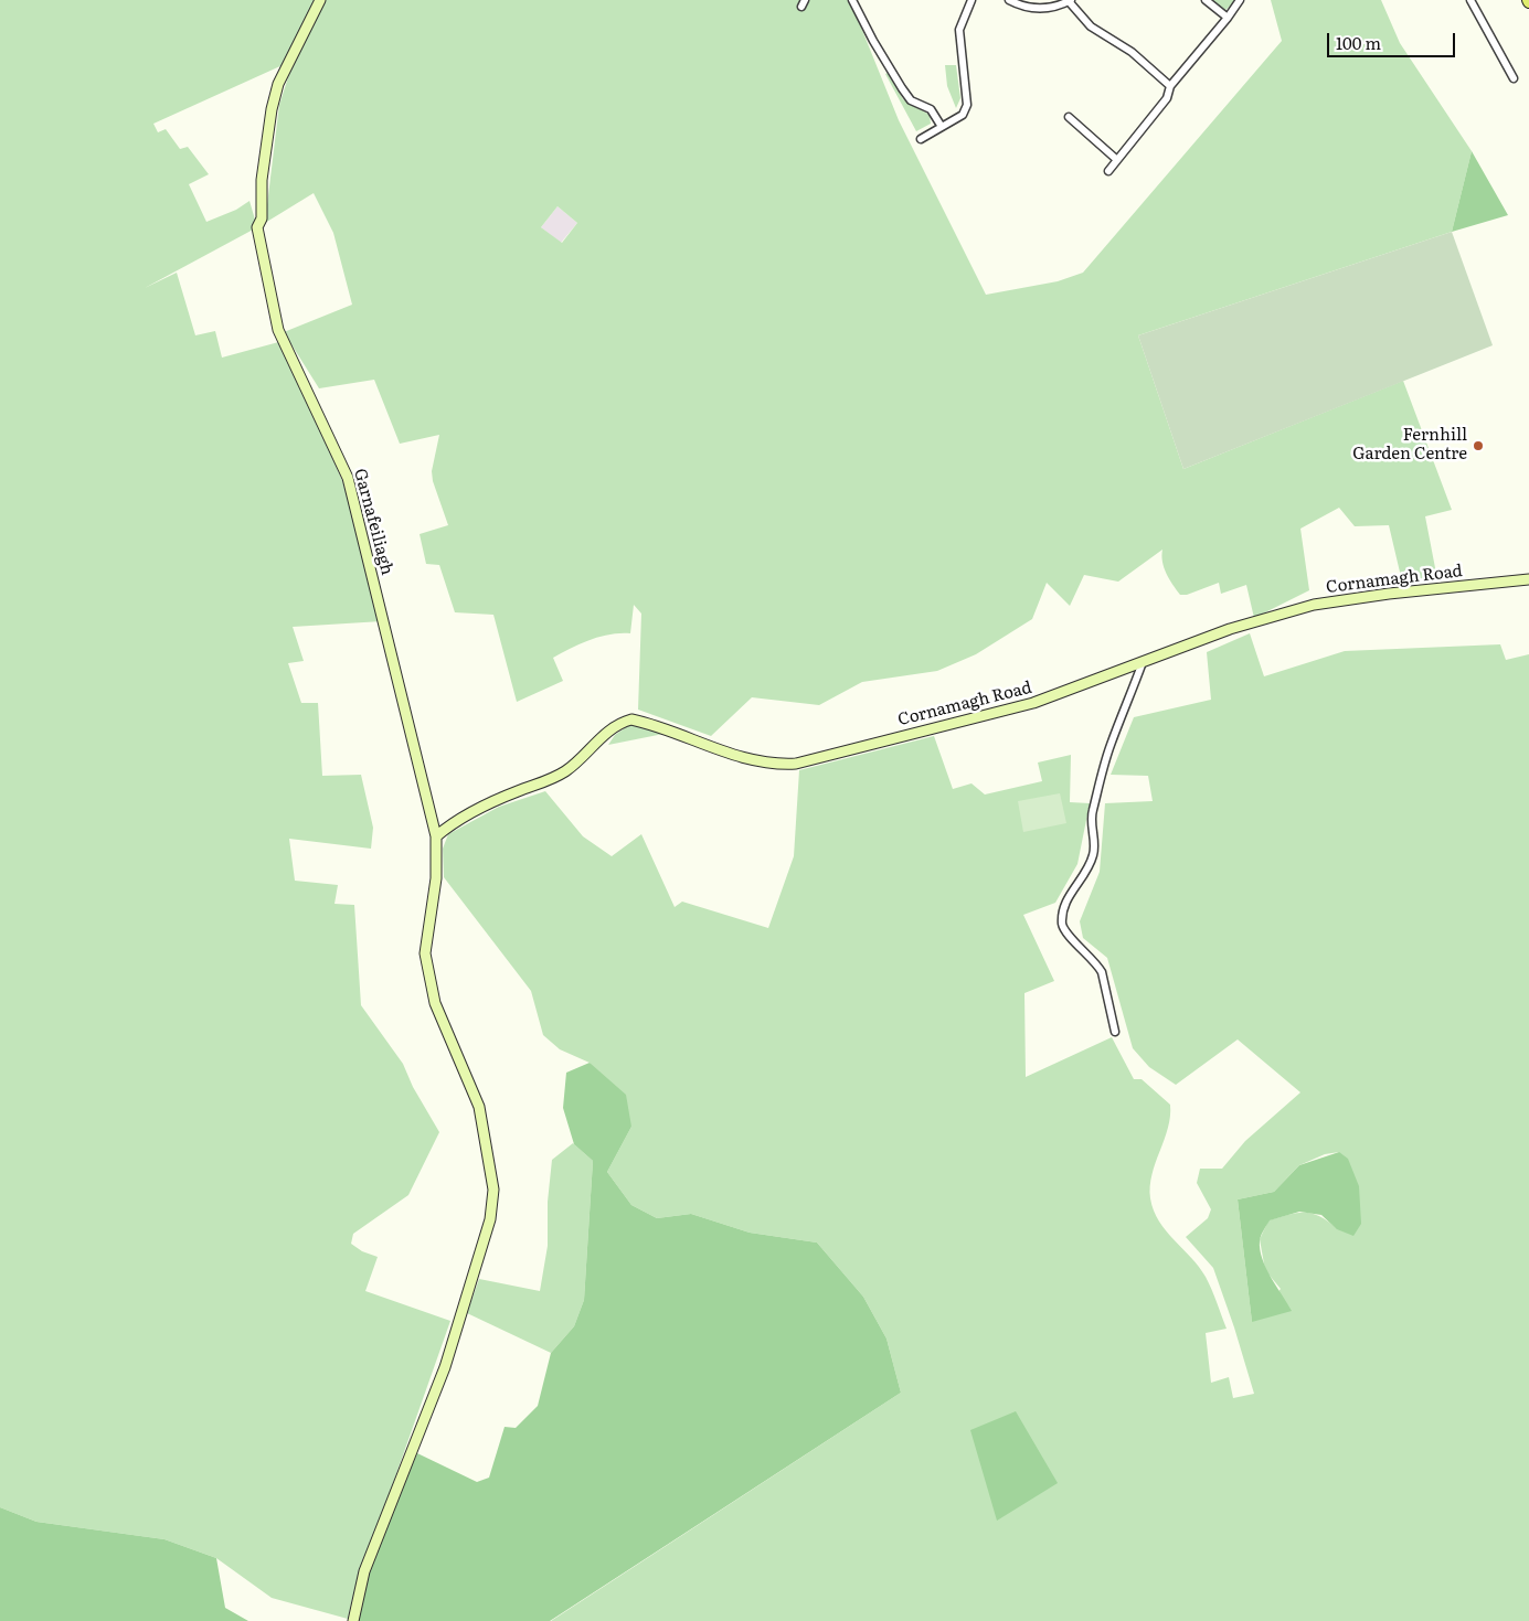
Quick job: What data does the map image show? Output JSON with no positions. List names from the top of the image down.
{
  "streets": {
    "street": ["Garnafeiliagh", "Cornamagh Road"]
  },
  "crossings": [
    ["Garnafeiliagh", "Cornamagh Road"]
  ],
  "places": ["Fernhill Garden Centre"],
  "scale_bar": "100 m"
}
